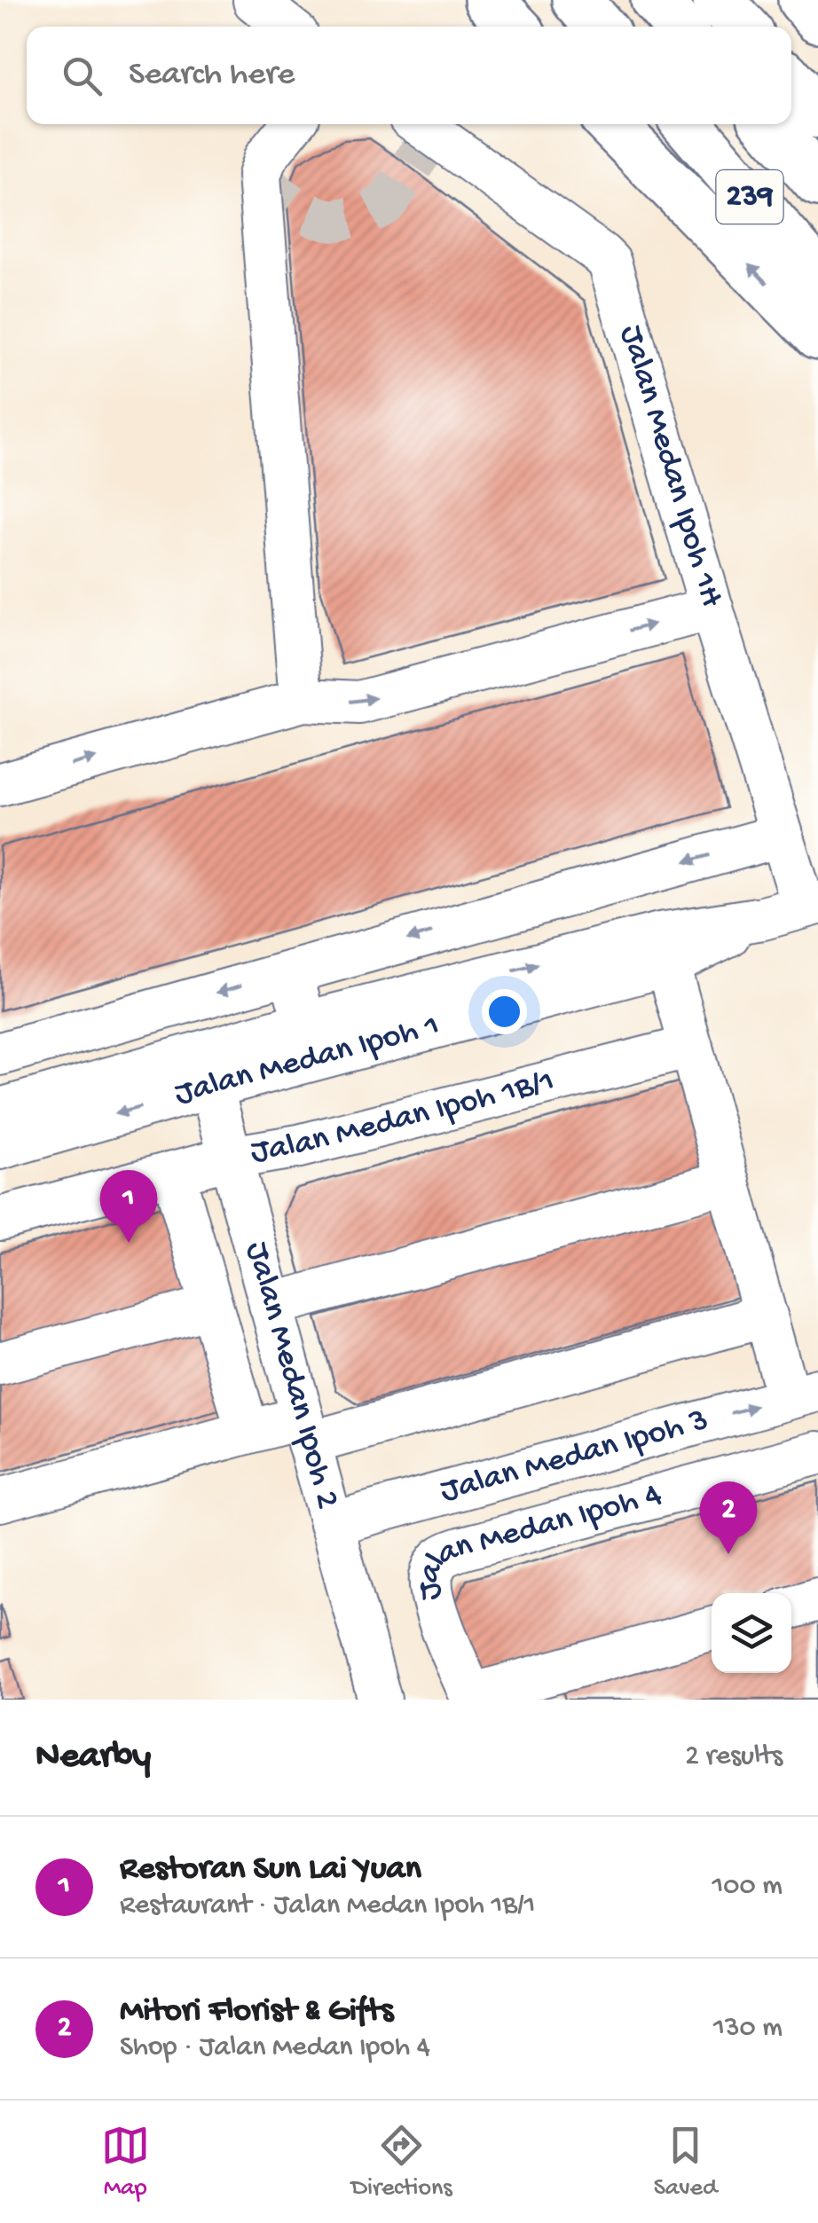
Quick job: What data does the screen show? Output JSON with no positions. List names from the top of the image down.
{
  "streets": {
    "main road": ["239"],
    "street": [
      "Jalan Medan Ipoh 1H",
      "Jalan Medan Ipoh 1",
      "Jalan Medan Ipoh 1B/1",
      "Jalan Medan Ipoh 2",
      "Jalan Medan Ipoh 3",
      "Jalan Medan Ipoh 4"
    ]
  },
  "crossings": [
    ["Jalan Medan Ipoh 1H", "Jalan Medan Ipoh 1"],
    ["Jalan Medan Ipoh 1", "Jalan Medan Ipoh 2"],
    ["Jalan Medan Ipoh 1B/1", "Jalan Medan Ipoh 2"],
    ["Jalan Medan Ipoh 2", "Jalan Medan Ipoh 3"]
  ],
  "page": {
    "search": "Search here",
    "pins": ["1", "2"],
    "heading": ["Nearby", "2 results"],
    "list": [
      {
        "mark": "1",
        "name": "Restoran Sun Lai Yuan",
        "note": "Restaurant · Jalan Medan Ipoh 1B/1",
        "value": "100 m"
      },
      {
        "mark": "2",
        "name": "Mitori Florist & Gifts",
        "note": "Shop · Jalan Medan Ipoh 4",
        "value": "130 m"
      }
    ],
    "nav": ["Map", "Directions", "Saved"]
  }
}
